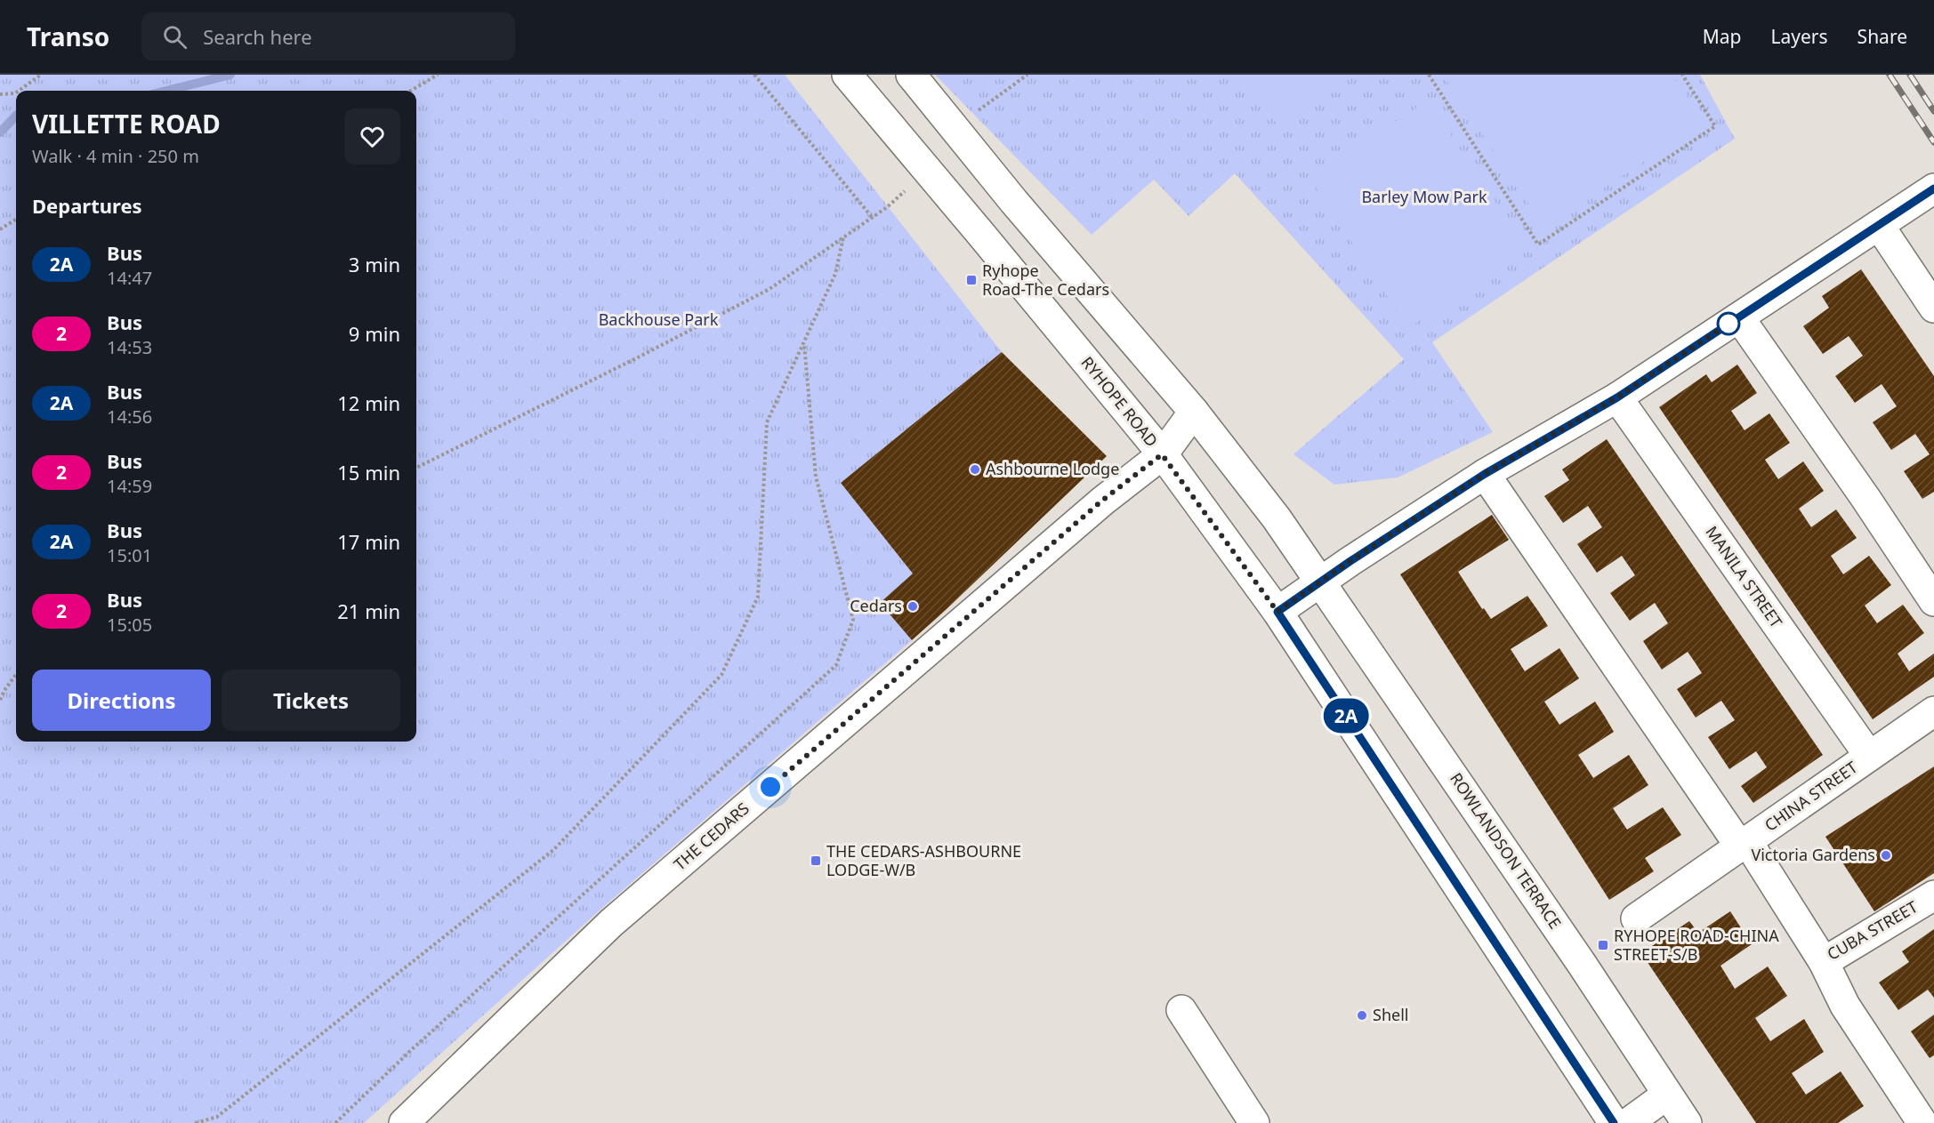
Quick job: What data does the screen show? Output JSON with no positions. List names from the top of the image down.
{
  "streets": {
    "street": [
      "RYHOPE ROAD",
      "MANILA STREET",
      "CHINA STREET",
      "THE CEDARS",
      "ROWLANDSON TERRACE",
      "CUBA STREET"
    ]
  },
  "crossings": [
    ["RYHOPE ROAD", "THE CEDARS"],
    ["MANILA STREET", "CHINA STREET"],
    ["CHINA STREET", "CUBA STREET"]
  ],
  "parks": ["Barley Mow Park", "Backhouse Park"],
  "places": {
    "transit": ["Ryhope Road-The Cedars", "THE CEDARS-ASHBOURNE LODGE-W/B", "RYHOPE ROAD-CHINA STREET-S/B"],
    "other": [
      "Ashbourne Lodge",
      "Cedars",
      "Victoria Gardens",
      "Shell"
    ]
  },
  "lines": ["bus line 2A"],
  "page": {
    "header": "Transo",
    "search": "Search here",
    "nav": ["Map", "Layers", "Share"],
    "on_map": "2A",
    "heading": [
      ["VILLETTE ROAD", "Walk · 4 min · 250 m"],
      "Departures"
    ],
    "list": [
      {
        "mark": "2A",
        "name": "Bus",
        "note": "14:47",
        "value": "3 min"
      },
      {
        "mark": "2",
        "name": "Bus",
        "note": "14:53",
        "value": "9 min"
      },
      {
        "mark": "2A",
        "name": "Bus",
        "note": "14:56",
        "value": "12 min"
      },
      {
        "mark": "2",
        "name": "Bus",
        "note": "14:59",
        "value": "15 min"
      },
      {
        "mark": "2A",
        "name": "Bus",
        "note": "15:01",
        "value": "17 min"
      },
      {
        "mark": "2",
        "name": "Bus",
        "note": "15:05",
        "value": "21 min"
      }
    ],
    "buttons": ["Directions", "Tickets"]
  }
}
